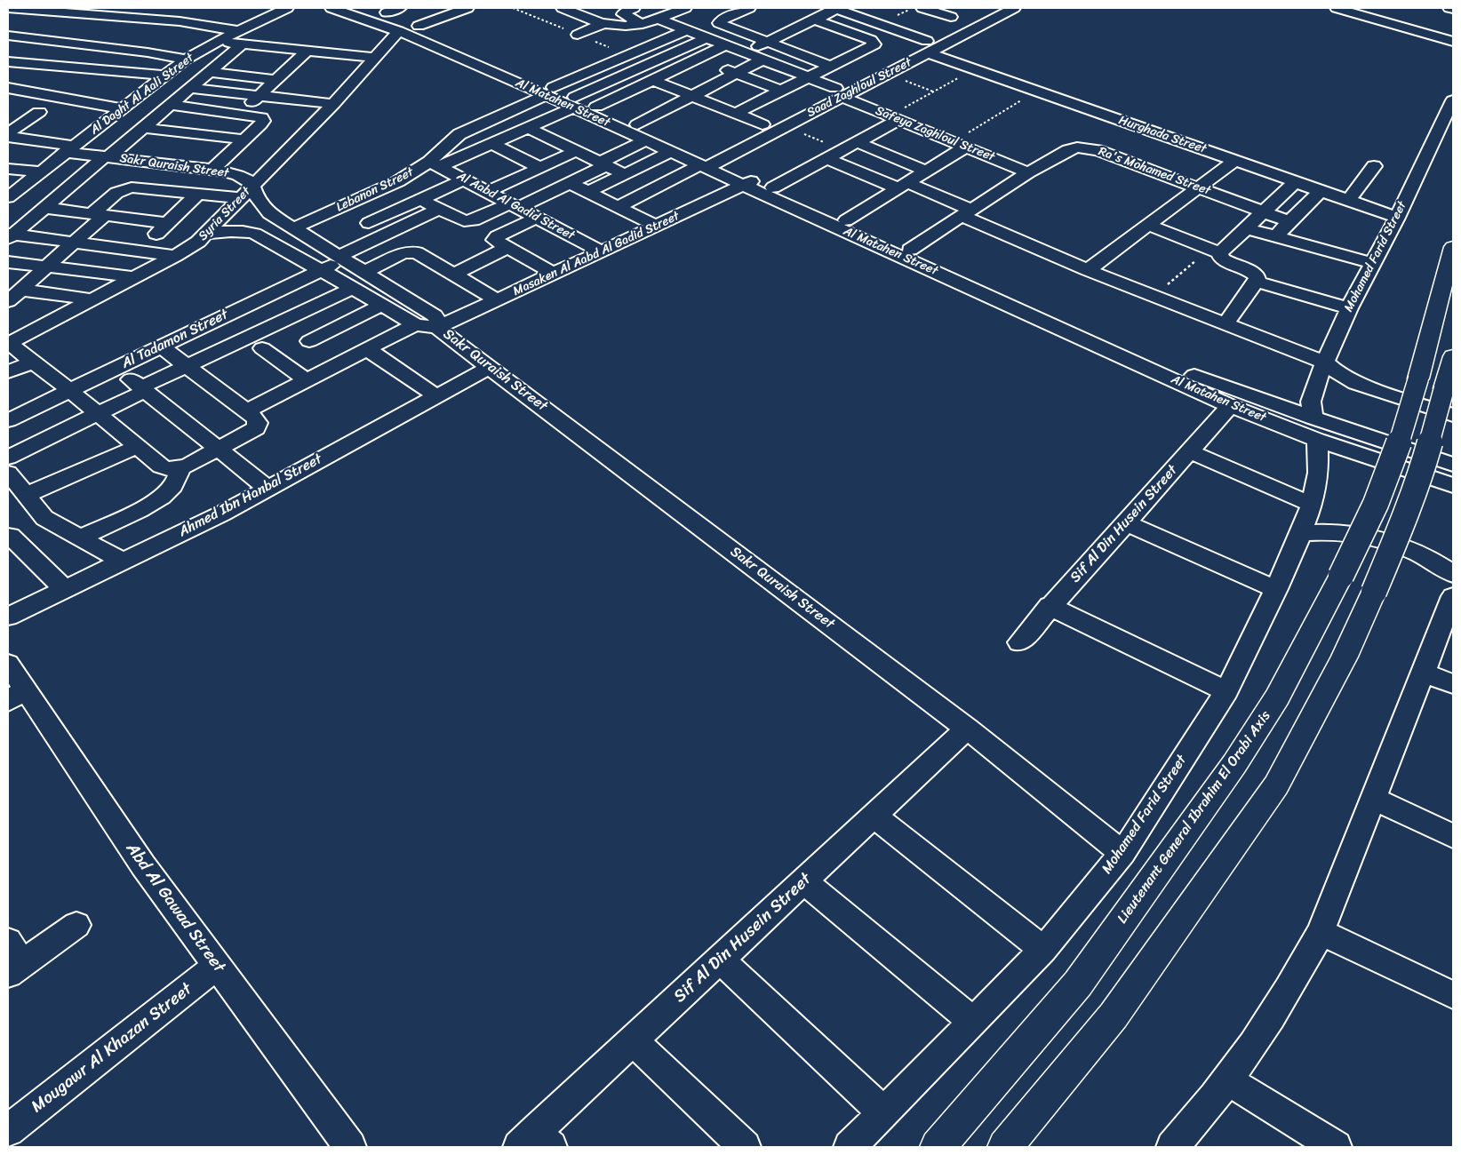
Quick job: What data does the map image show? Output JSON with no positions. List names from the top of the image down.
{
  "streets": {
    "main road": ["Lieutenant General Ibrahim El Orabi Axis"],
    "street": [
      "Saad Zaghloul Street",
      "Al Daght Al Aali Street",
      "Al Matahen Street",
      "Safeya Zaghloul Street",
      "Hurghada Street",
      "Sakr Quraish Street",
      "Ra's Mohamed Street",
      "Lebanon Street",
      "Al Aabd Al Gadid Street",
      "Syria Street",
      "Masaken Al Aabd Al Gadid Street",
      "Mohamed Farid Street",
      "Al Tadamon Street",
      "Ahmed Ibn Hanbal Street",
      "Sif Al Din Husein Street",
      "Abd Al Gawad Street",
      "Mougawr Al Khazan Street"
    ]
  },
  "crossings": [
    ["Saad Zaghloul Street", "Al Matahen Street"],
    ["Saad Zaghloul Street", "Safeya Zaghloul Street"],
    ["Saad Zaghloul Street", "Hurghada Street"],
    ["Al Daght Al Aali Street", "Sakr Quraish Street"],
    ["Al Matahen Street", "Ra's Mohamed Street"],
    ["Al Matahen Street", "Lebanon Street"],
    ["Al Matahen Street", "Syria Street"],
    ["Al Matahen Street", "Masaken Al Aabd Al Gadid Street"],
    ["Al Matahen Street", "Mohamed Farid Street"],
    ["Al Matahen Street", "Sif Al Din Husein Street"],
    ["Safeya Zaghloul Street", "Ra's Mohamed Street"],
    ["Safeya Zaghloul Street", "Lebanon Street"],
    ["Hurghada Street", "Mohamed Farid Street"],
    ["Sakr Quraish Street", "Lebanon Street"],
    ["Sakr Quraish Street", "Syria Street"],
    ["Sakr Quraish Street", "Masaken Al Aabd Al Gadid Street"],
    ["Sakr Quraish Street", "Mohamed Farid Street"],
    ["Sakr Quraish Street", "Al Tadamon Street"],
    ["Sakr Quraish Street", "Ahmed Ibn Hanbal Street"],
    ["Sakr Quraish Street", "Sif Al Din Husein Street"],
    ["Lebanon Street", "Al Aabd Al Gadid Street"],
    ["Al Aabd Al Gadid Street", "Masaken Al Aabd Al Gadid Street"],
    ["Abd Al Gawad Street", "Mougawr Al Khazan Street"]
  ]
}
